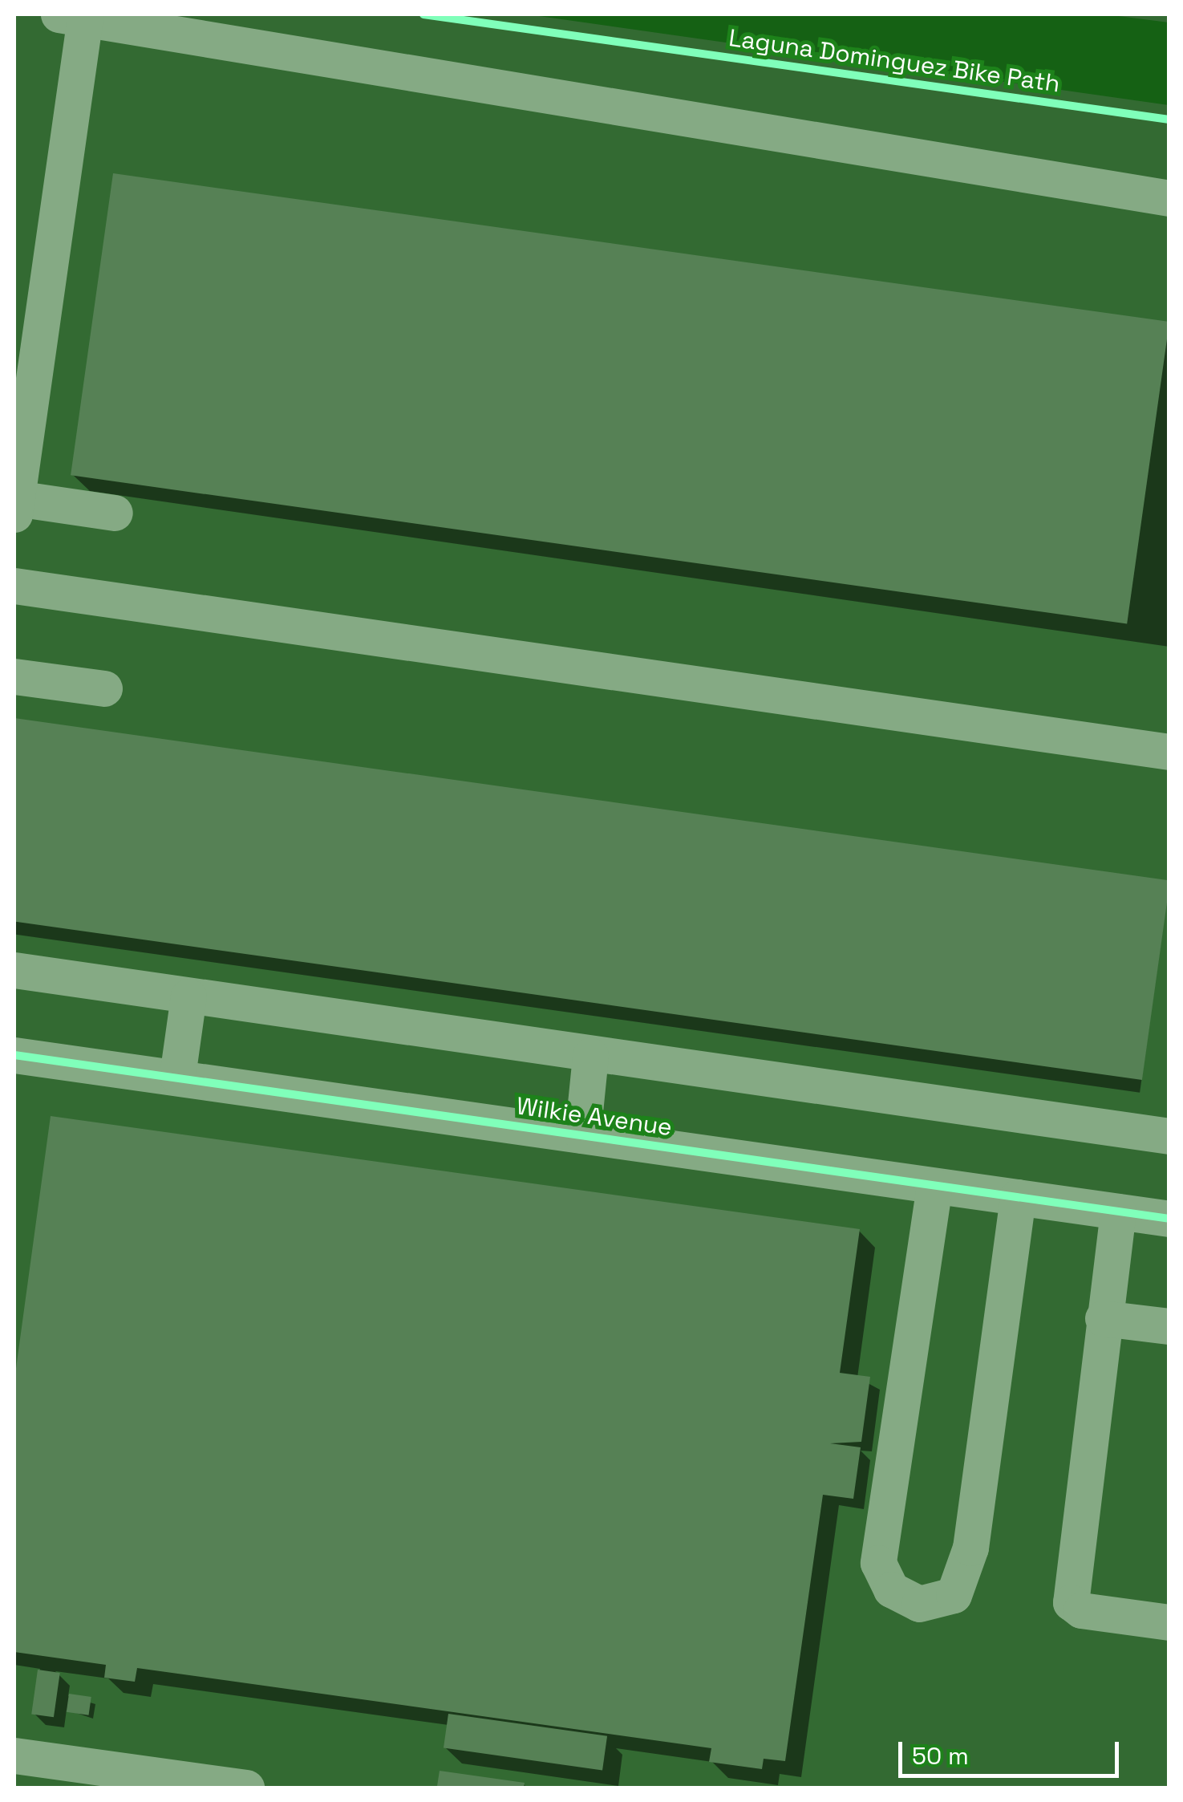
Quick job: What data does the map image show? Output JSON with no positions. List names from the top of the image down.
{
  "streets": {
    "street": ["Wilkie Avenue"],
    "cycle path": ["Laguna Dominguez Bike Path"]
  },
  "scale_bar": "50 m"
}
